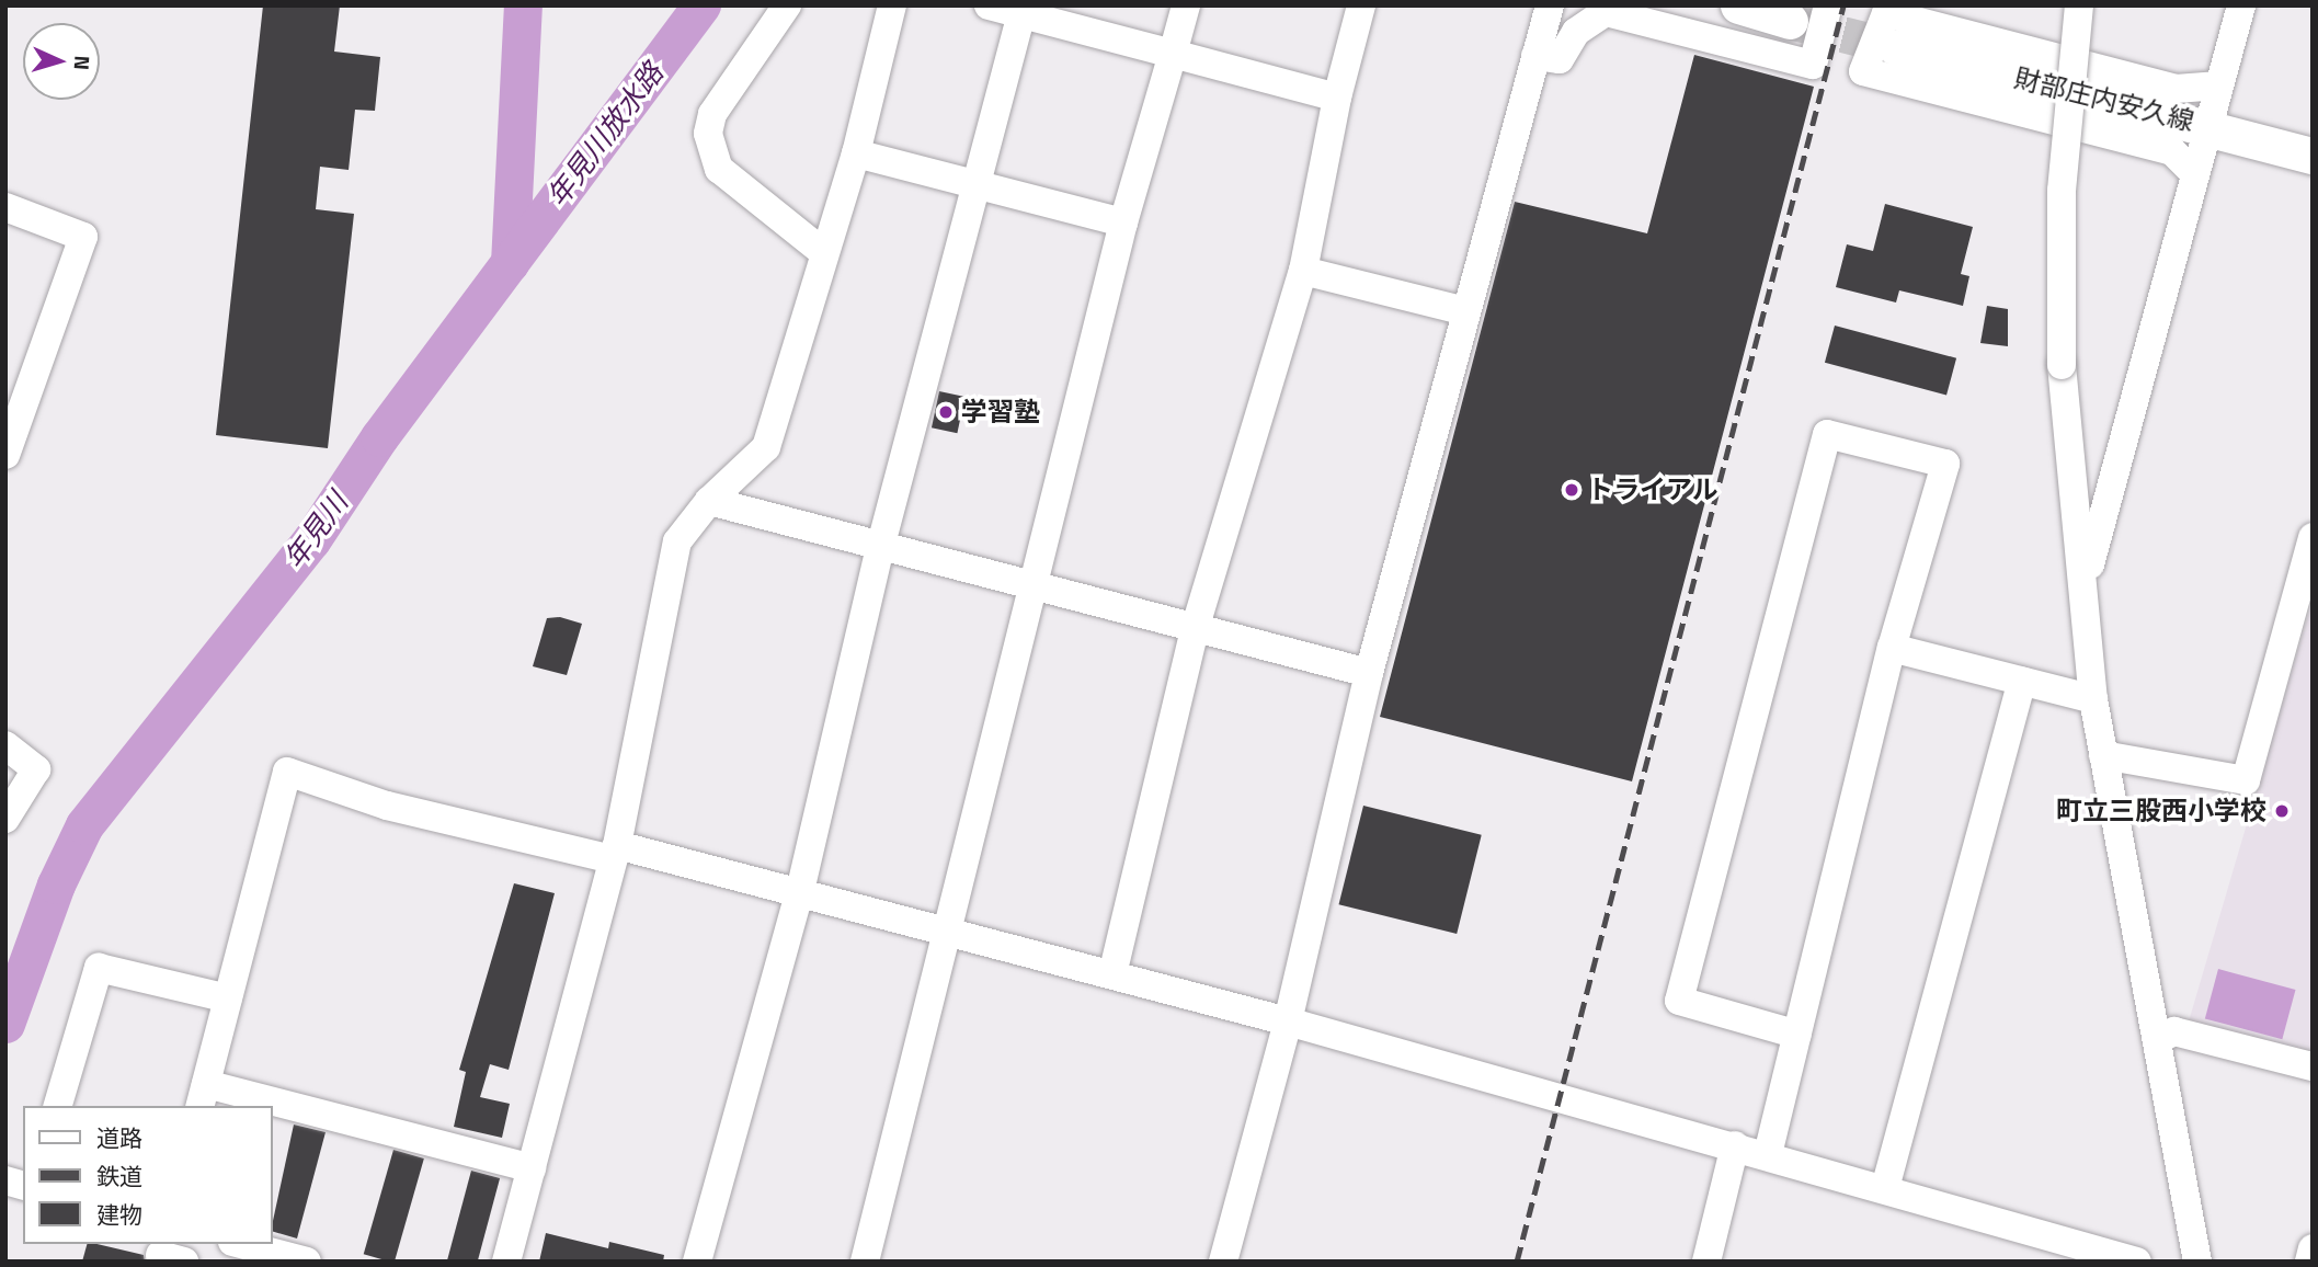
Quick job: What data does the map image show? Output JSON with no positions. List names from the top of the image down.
{
  "streets": {
    "main road": ["財部庄内安久線"]
  },
  "water": ["年見川放水路", "年見川"],
  "places": ["学習塾", "トライアル", "町立三股西小学校"],
  "legend": ["道路", "鉄道", "建物"],
  "north": "right"
}
